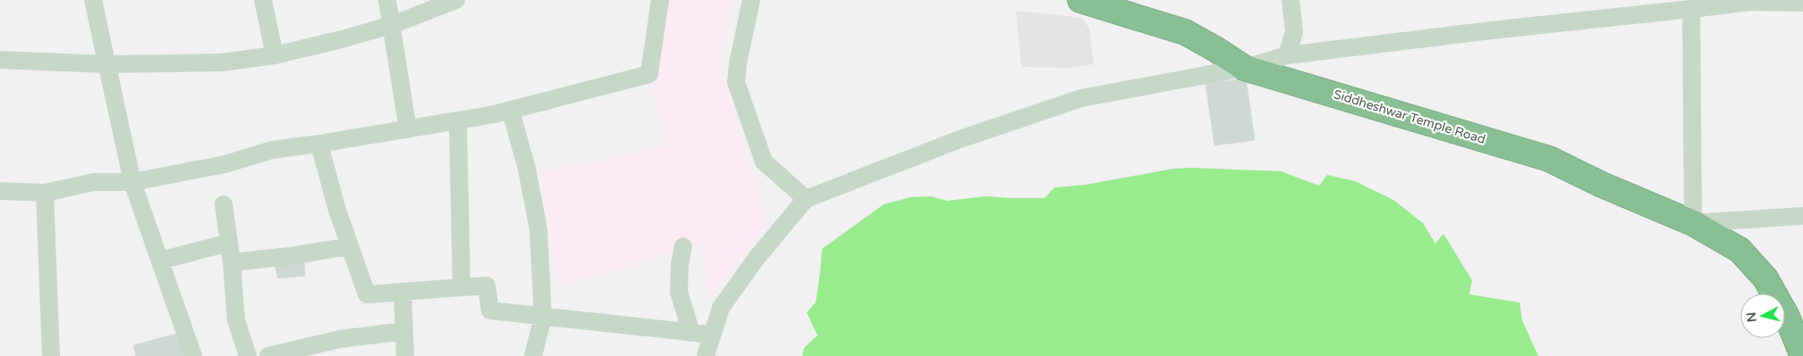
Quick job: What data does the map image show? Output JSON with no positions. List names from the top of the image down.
{
  "streets": {
    "highway": ["Siddheshwar Temple Road"]
  },
  "north": "left"
}
